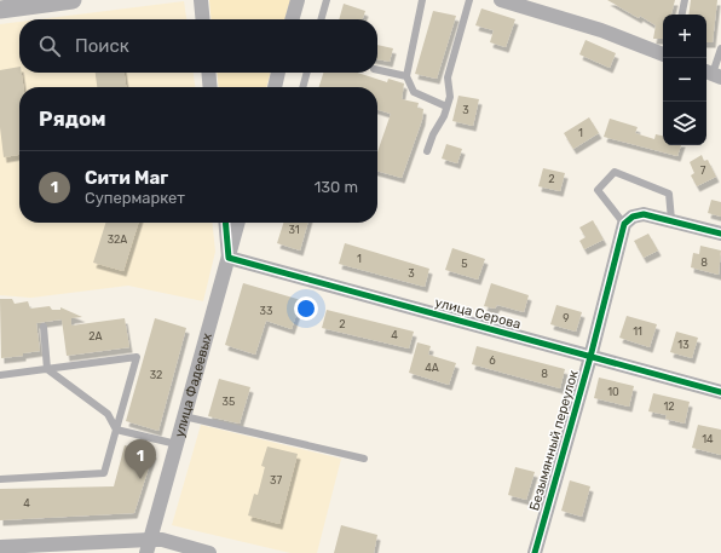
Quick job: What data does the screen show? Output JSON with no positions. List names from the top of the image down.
{
  "streets": {
    "street": ["улица Серова", "улица Фадеевых", "Безымянный переулок"]
  },
  "crossings": [
    ["улица Серова", "улица Фадеевых"],
    ["улица Серова", "Безымянный переулок"]
  ],
  "house_numbers": [
    "3",
    "1",
    "7",
    "2",
    "31",
    "32А",
    "1",
    "8",
    "5",
    "3",
    "33",
    "9",
    "2",
    "11",
    "4",
    "2А",
    "13",
    "6",
    "4А",
    "8",
    "32",
    "10",
    "35",
    "12",
    "14",
    "37",
    "4"
  ],
  "page": {
    "map_buttons": ["+", "−"],
    "search": "Поиск",
    "heading": "Рядом",
    "list": [
      {
        "mark": "1",
        "name": "Сити Маг",
        "note": "Супермаркет",
        "value": "130 m"
      }
    ],
    "pins": "1"
  }
}
